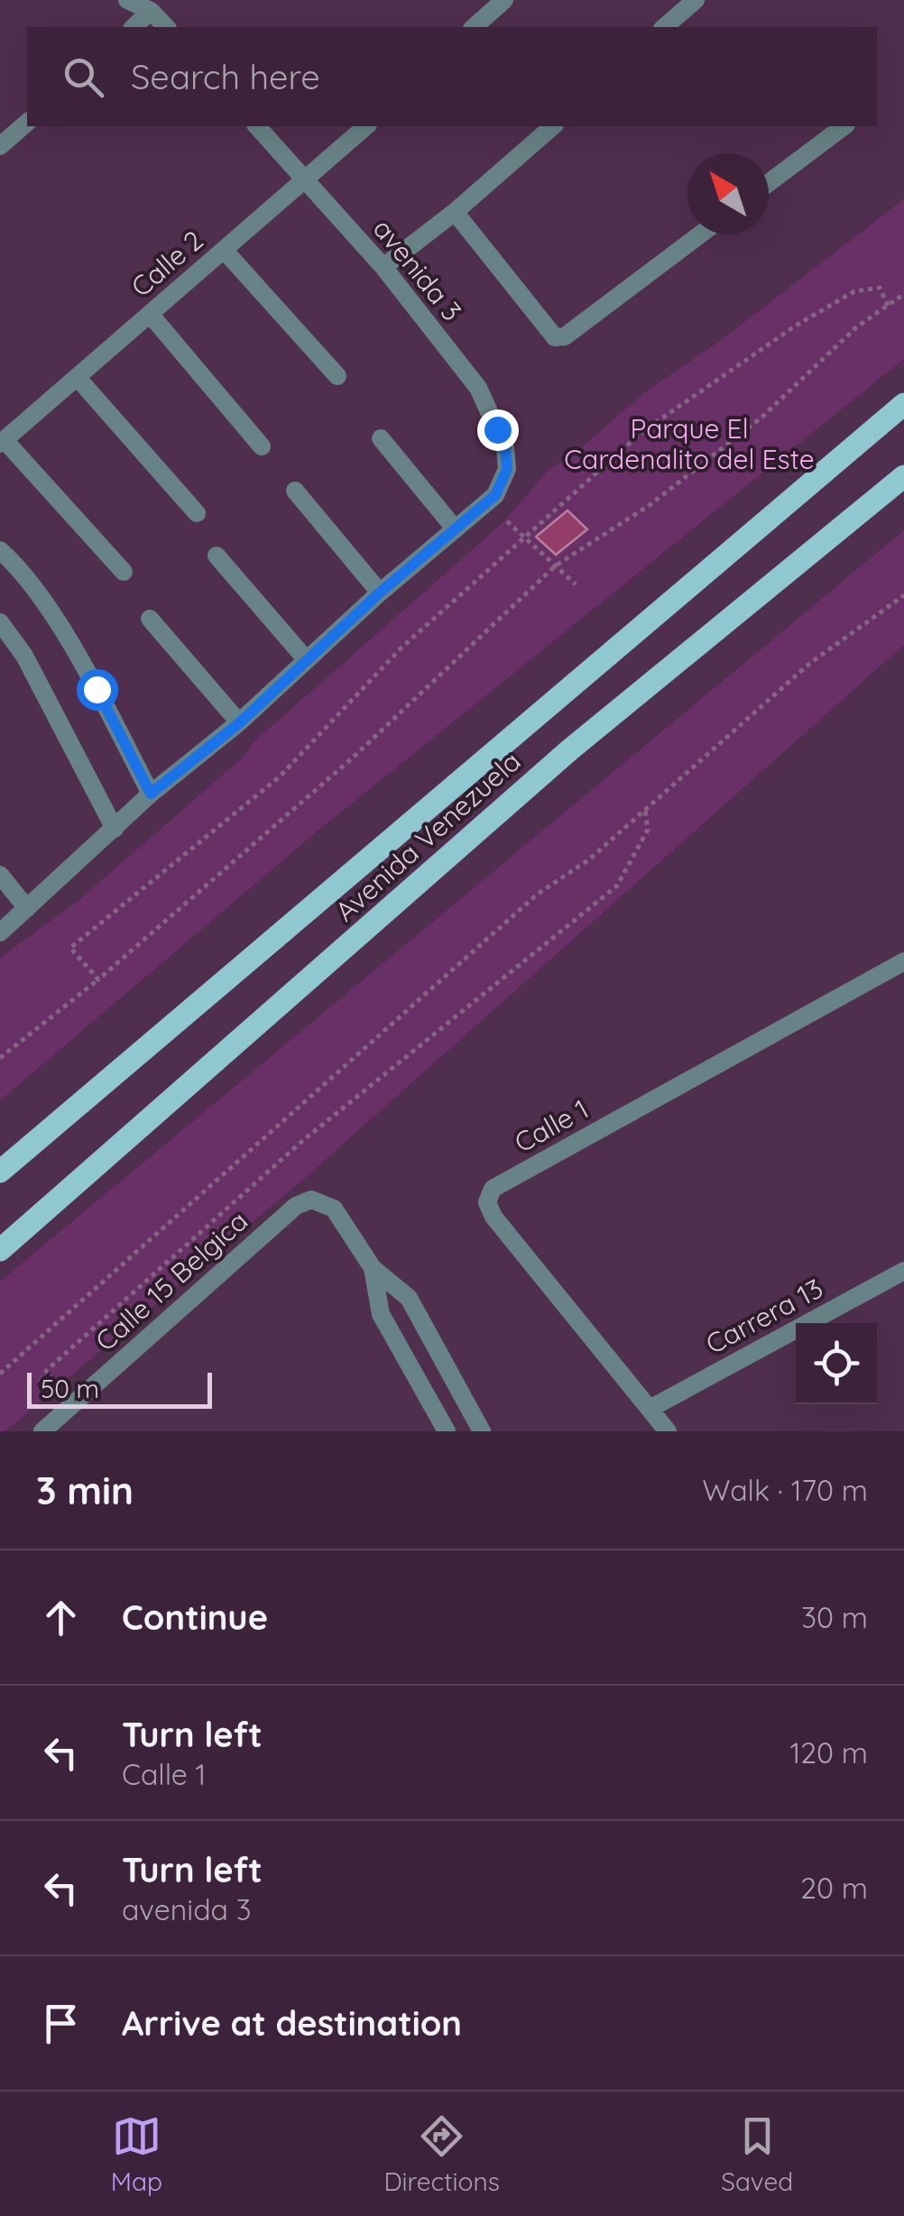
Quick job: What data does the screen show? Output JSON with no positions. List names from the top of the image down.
{
  "streets": {
    "main road": ["Avenida Venezuela"],
    "street": [
      "Calle 2",
      "avenida 3",
      "Calle 1",
      "Calle 15 Belgica",
      "Carrera 13"
    ]
  },
  "crossings": [
    ["Calle 2", "avenida 3"],
    ["Calle 1", "Carrera 13"]
  ],
  "parks": ["Parque El Cardenalito del Este"],
  "scale_bar": "50 m",
  "north": "top left",
  "page": {
    "search": "Search here",
    "scale": "50 m",
    "heading": ["3 min", "Walk · 170 m"],
    "list": [
      ["Continue", "30 m"],
      ["Turn left", "Calle 1", "120 m"],
      ["Turn left", "avenida 3", "20 m"],
      "Arrive at destination"
    ],
    "nav": ["Map", "Directions", "Saved"]
  }
}
